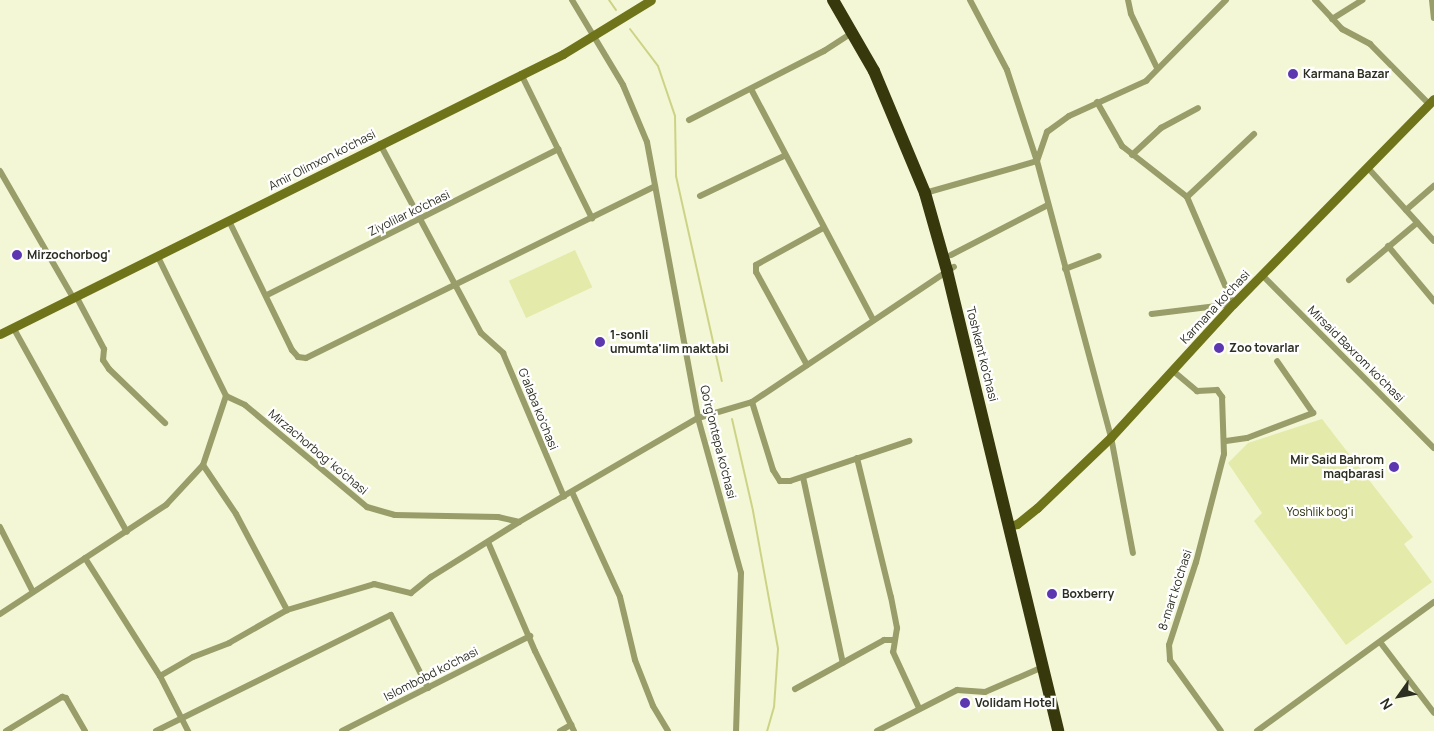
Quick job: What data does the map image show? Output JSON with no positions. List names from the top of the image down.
{
  "streets": {
    "highway": ["Toshkent ko'chasi"],
    "street": [
      "Amir Olimxon ko'chasi",
      "Ziyolilar ko'chasi",
      "Karmana ko'chasi",
      "Mirsaid Baxrom ko'chasi",
      "G'alaba ko'chasi",
      "Qo'rg'ontepa ko'chasi",
      "Mirzachorbog' ko'chasi",
      "8-mart ko'chasi",
      "Islombobd ko'chasi"
    ]
  },
  "crossings": [
    ["Amir Olimxon ko'chasi", "G'alaba ko'chasi"],
    ["Amir Olimxon ko'chasi", "Qo'rg'ontepa ko'chasi"],
    ["Ziyolilar ko'chasi", "G'alaba ko'chasi"],
    ["Karmana ko'chasi", "Toshkent ko'chasi"],
    ["Karmana ko'chasi", "Mirsaid Baxrom ko'chasi"],
    ["Karmana ko'chasi", "8-mart ko'chasi"]
  ],
  "parks": ["Yoshlik bog'i"],
  "places": [
    "Karmana Bazar",
    "Mirzochorbog'",
    "1-sonli umumta'lim maktabi",
    "Zoo tovarlar",
    "Mir Said Bahrom maqbarasi",
    "Boxberry",
    "Volidam Hotel"
  ],
  "north": "bottom left"
}
